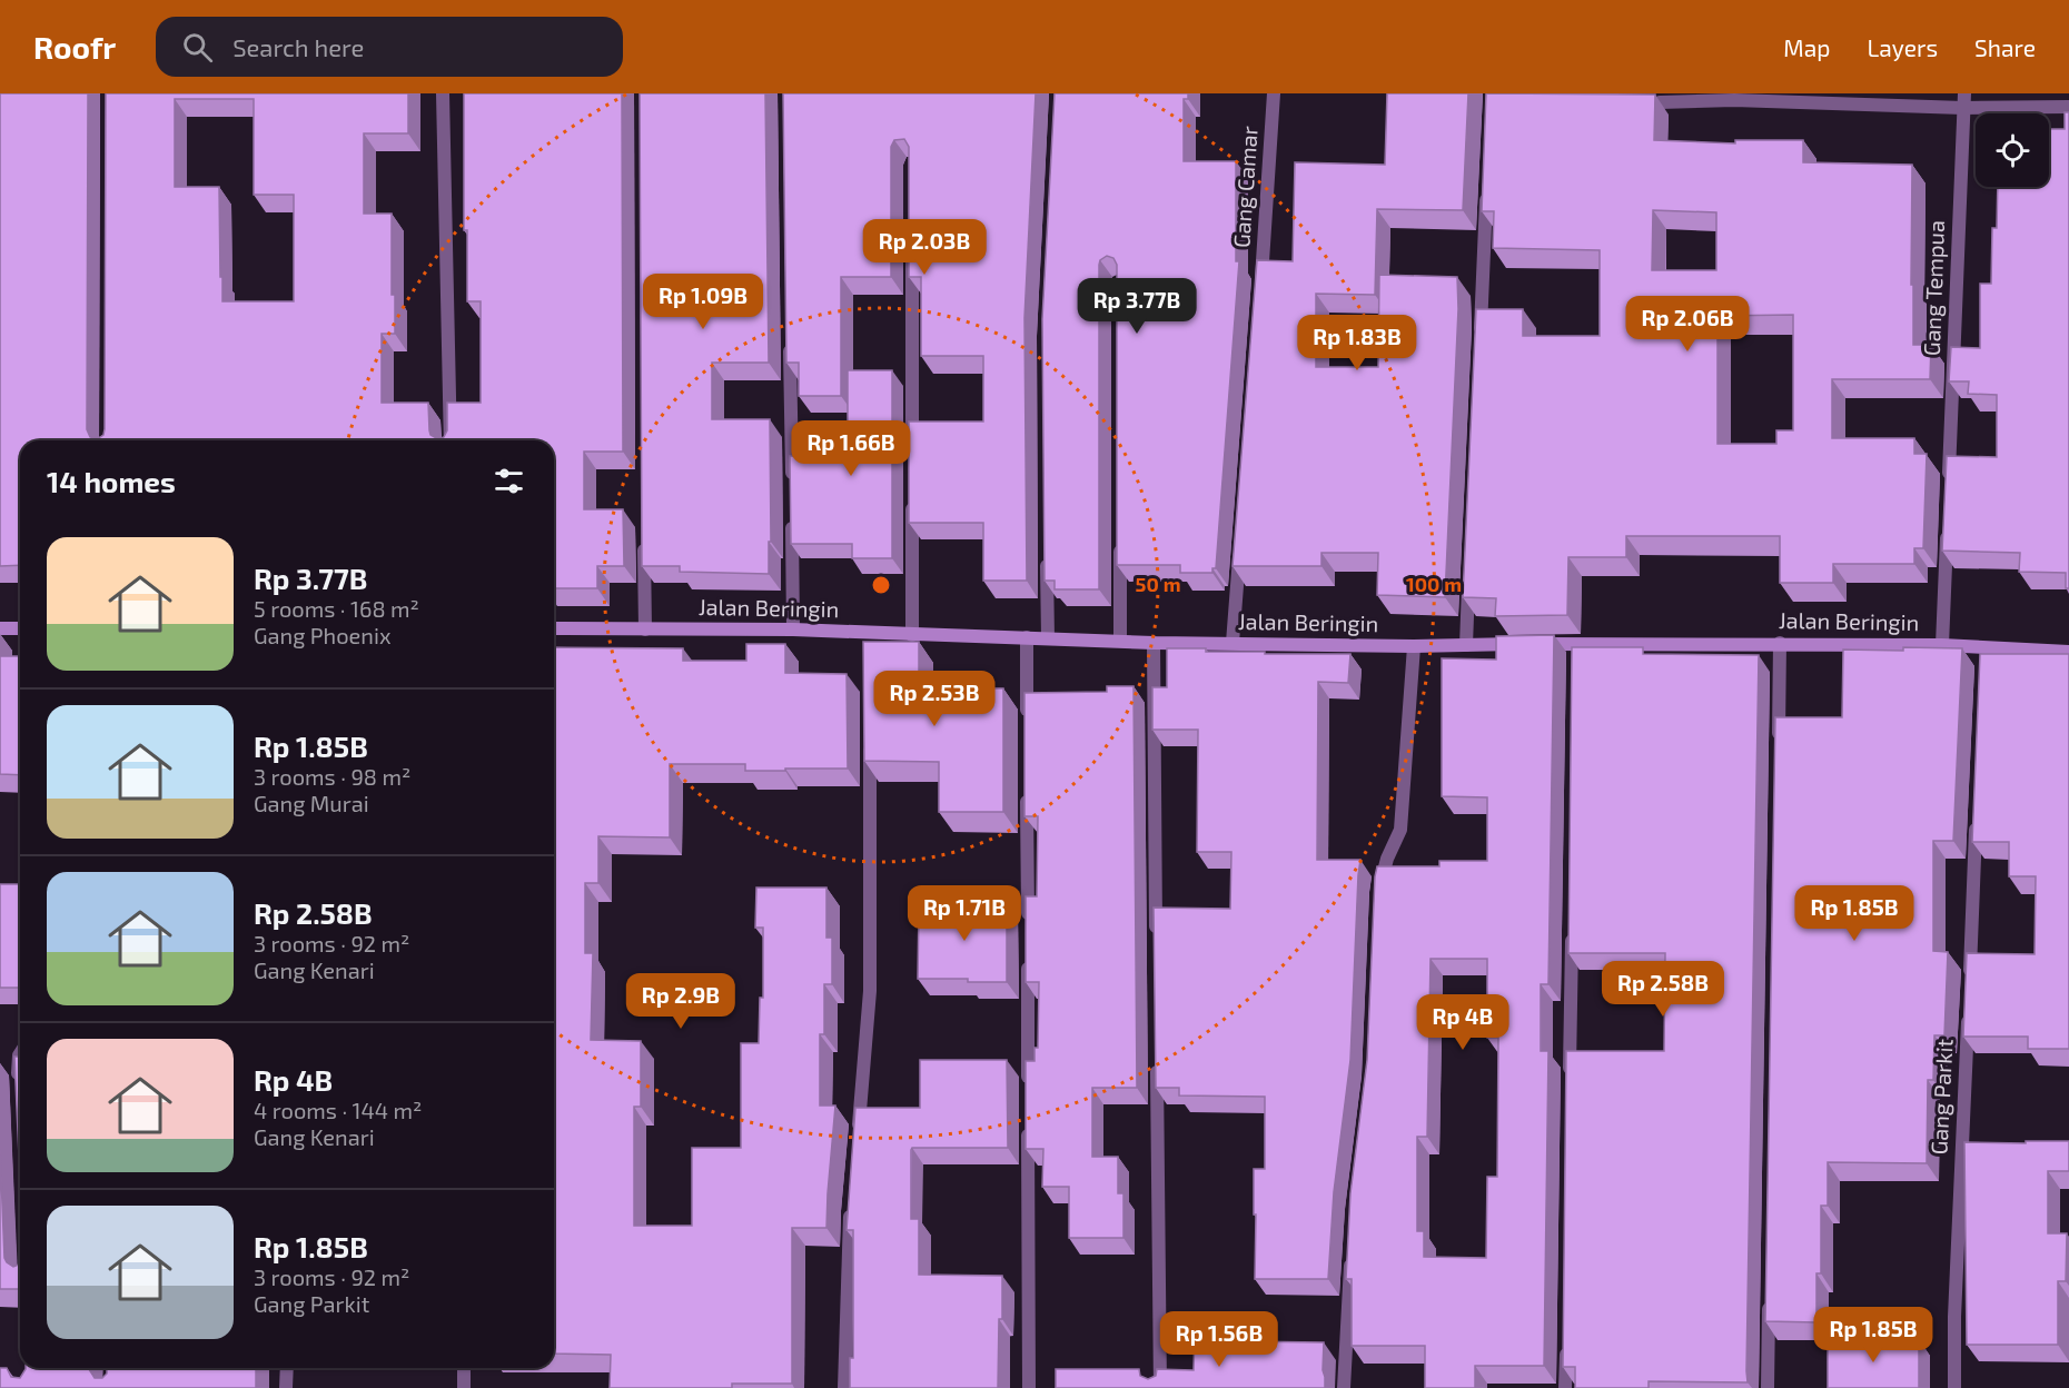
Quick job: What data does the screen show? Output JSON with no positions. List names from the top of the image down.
{
  "streets": {
    "street": [
      "Gang Camar",
      "Gang Tempua",
      "Jalan Beringin",
      "Gang Parkit"
    ]
  },
  "page": {
    "header": "Roofr",
    "search": "Search here",
    "nav": ["Map", "Layers", "Share"],
    "price": [
      "Rp 2.03B",
      "Rp 1.09B",
      "Rp 3.77B",
      "Rp 2.06B",
      "Rp 1.83B",
      "Rp 1.66B",
      "Rp 2.53B",
      "Rp 1.71B",
      "Rp 1.85B",
      "Rp 2.58B",
      "Rp 2.9B",
      "Rp 4B",
      "Rp 1.85B",
      "Rp 1.56B"
    ],
    "heading": "14 homes",
    "list": [
      {
        "name": "Rp 3.77B",
        "note": "5 rooms · 168 m² · Gang Phoenix"
      },
      {
        "name": "Rp 1.85B",
        "note": "3 rooms · 98 m² · Gang Murai"
      },
      {
        "name": "Rp 2.58B",
        "note": "3 rooms · 92 m² · Gang Kenari"
      },
      {
        "name": "Rp 4B",
        "note": "4 rooms · 144 m² · Gang Kenari"
      },
      {
        "name": "Rp 1.85B",
        "note": "3 rooms · 92 m² · Gang Parkit"
      }
    ]
  },
  "rings": ["50 m", "100 m"]
}
